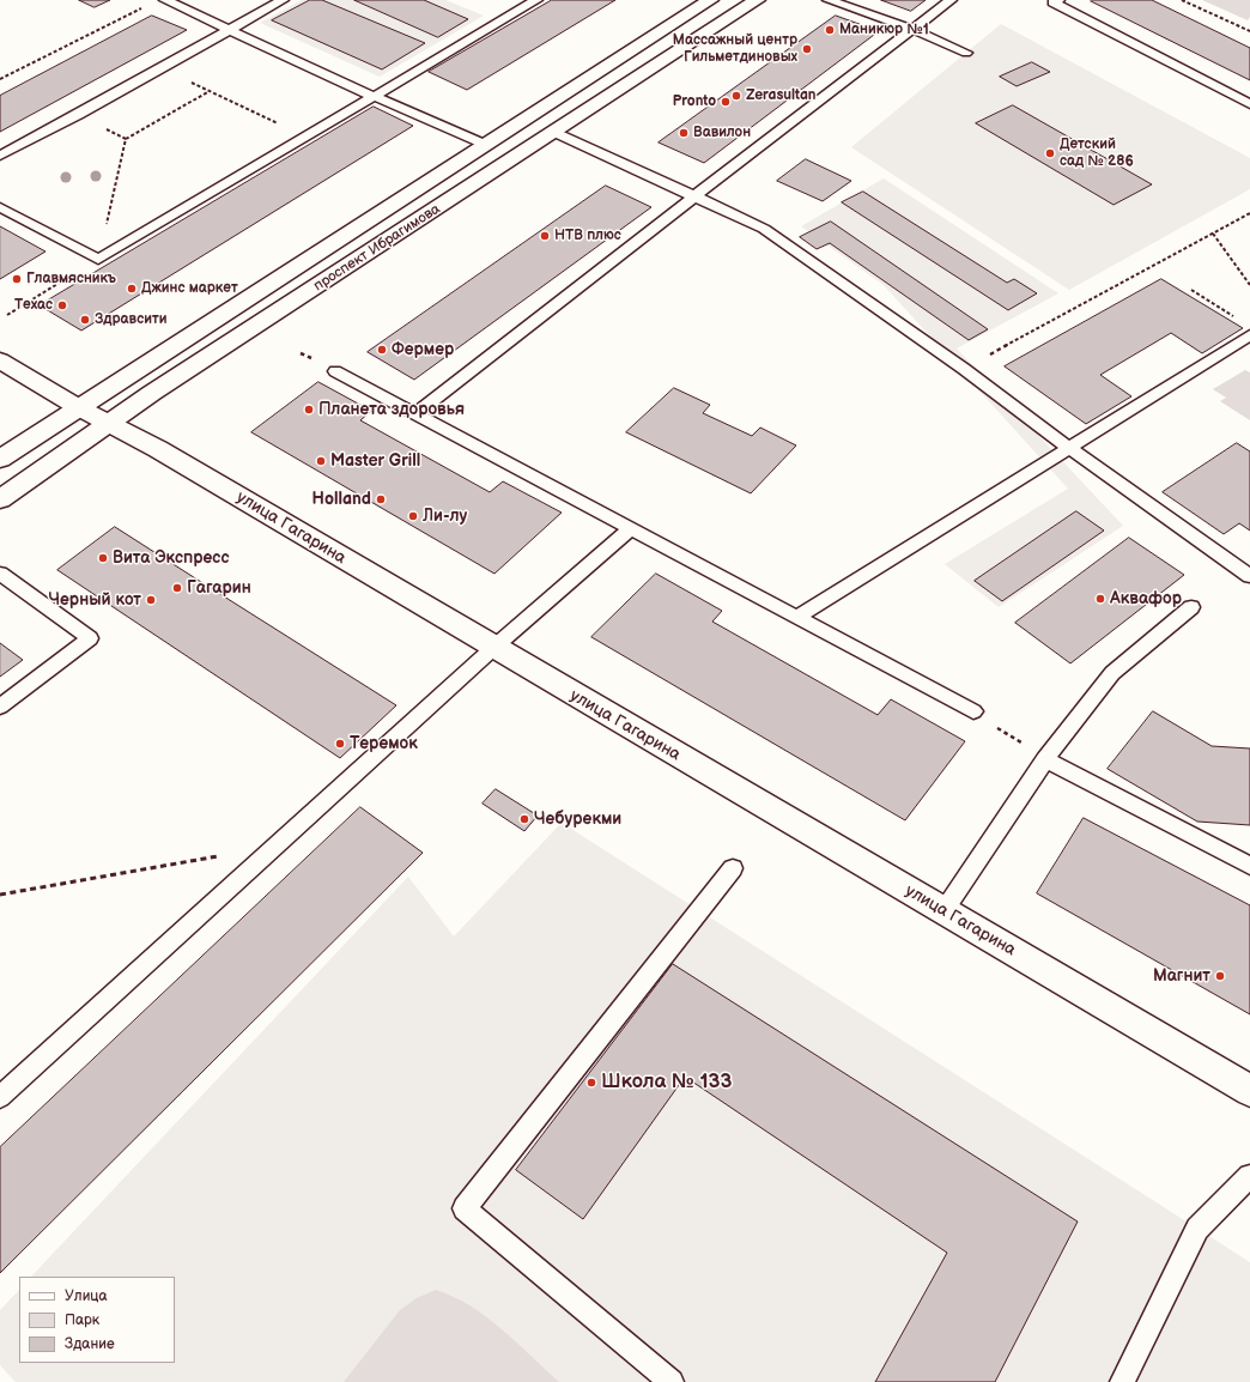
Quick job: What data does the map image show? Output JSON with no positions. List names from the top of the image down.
{
  "streets": {
    "main road": ["проспект Ибрагимова", "улица Гагарина"]
  },
  "crossings": [
    ["проспект Ибрагимова", "улица Гагарина"]
  ],
  "places": [
    "Маникюр №1",
    "Массажный центр Гильметдиновых",
    "Zerasultan",
    "Pronto",
    "Вавилон",
    "Детский сад № 286",
    "НТВ плюс",
    "Главмясникъ",
    "Джинс маркет",
    "Техас",
    "Здравсити",
    "Фермер",
    "Планета здоровья",
    "Master Grill",
    "Holland",
    "Ли-лу",
    "Вита Экспресс",
    "Гагарин",
    "Аквафор",
    "Черный кот",
    "Теремок",
    "Чебурекми",
    "Магнит",
    "Школа № 133"
  ],
  "legend": ["Улица", "Парк", "Здание"]
}
